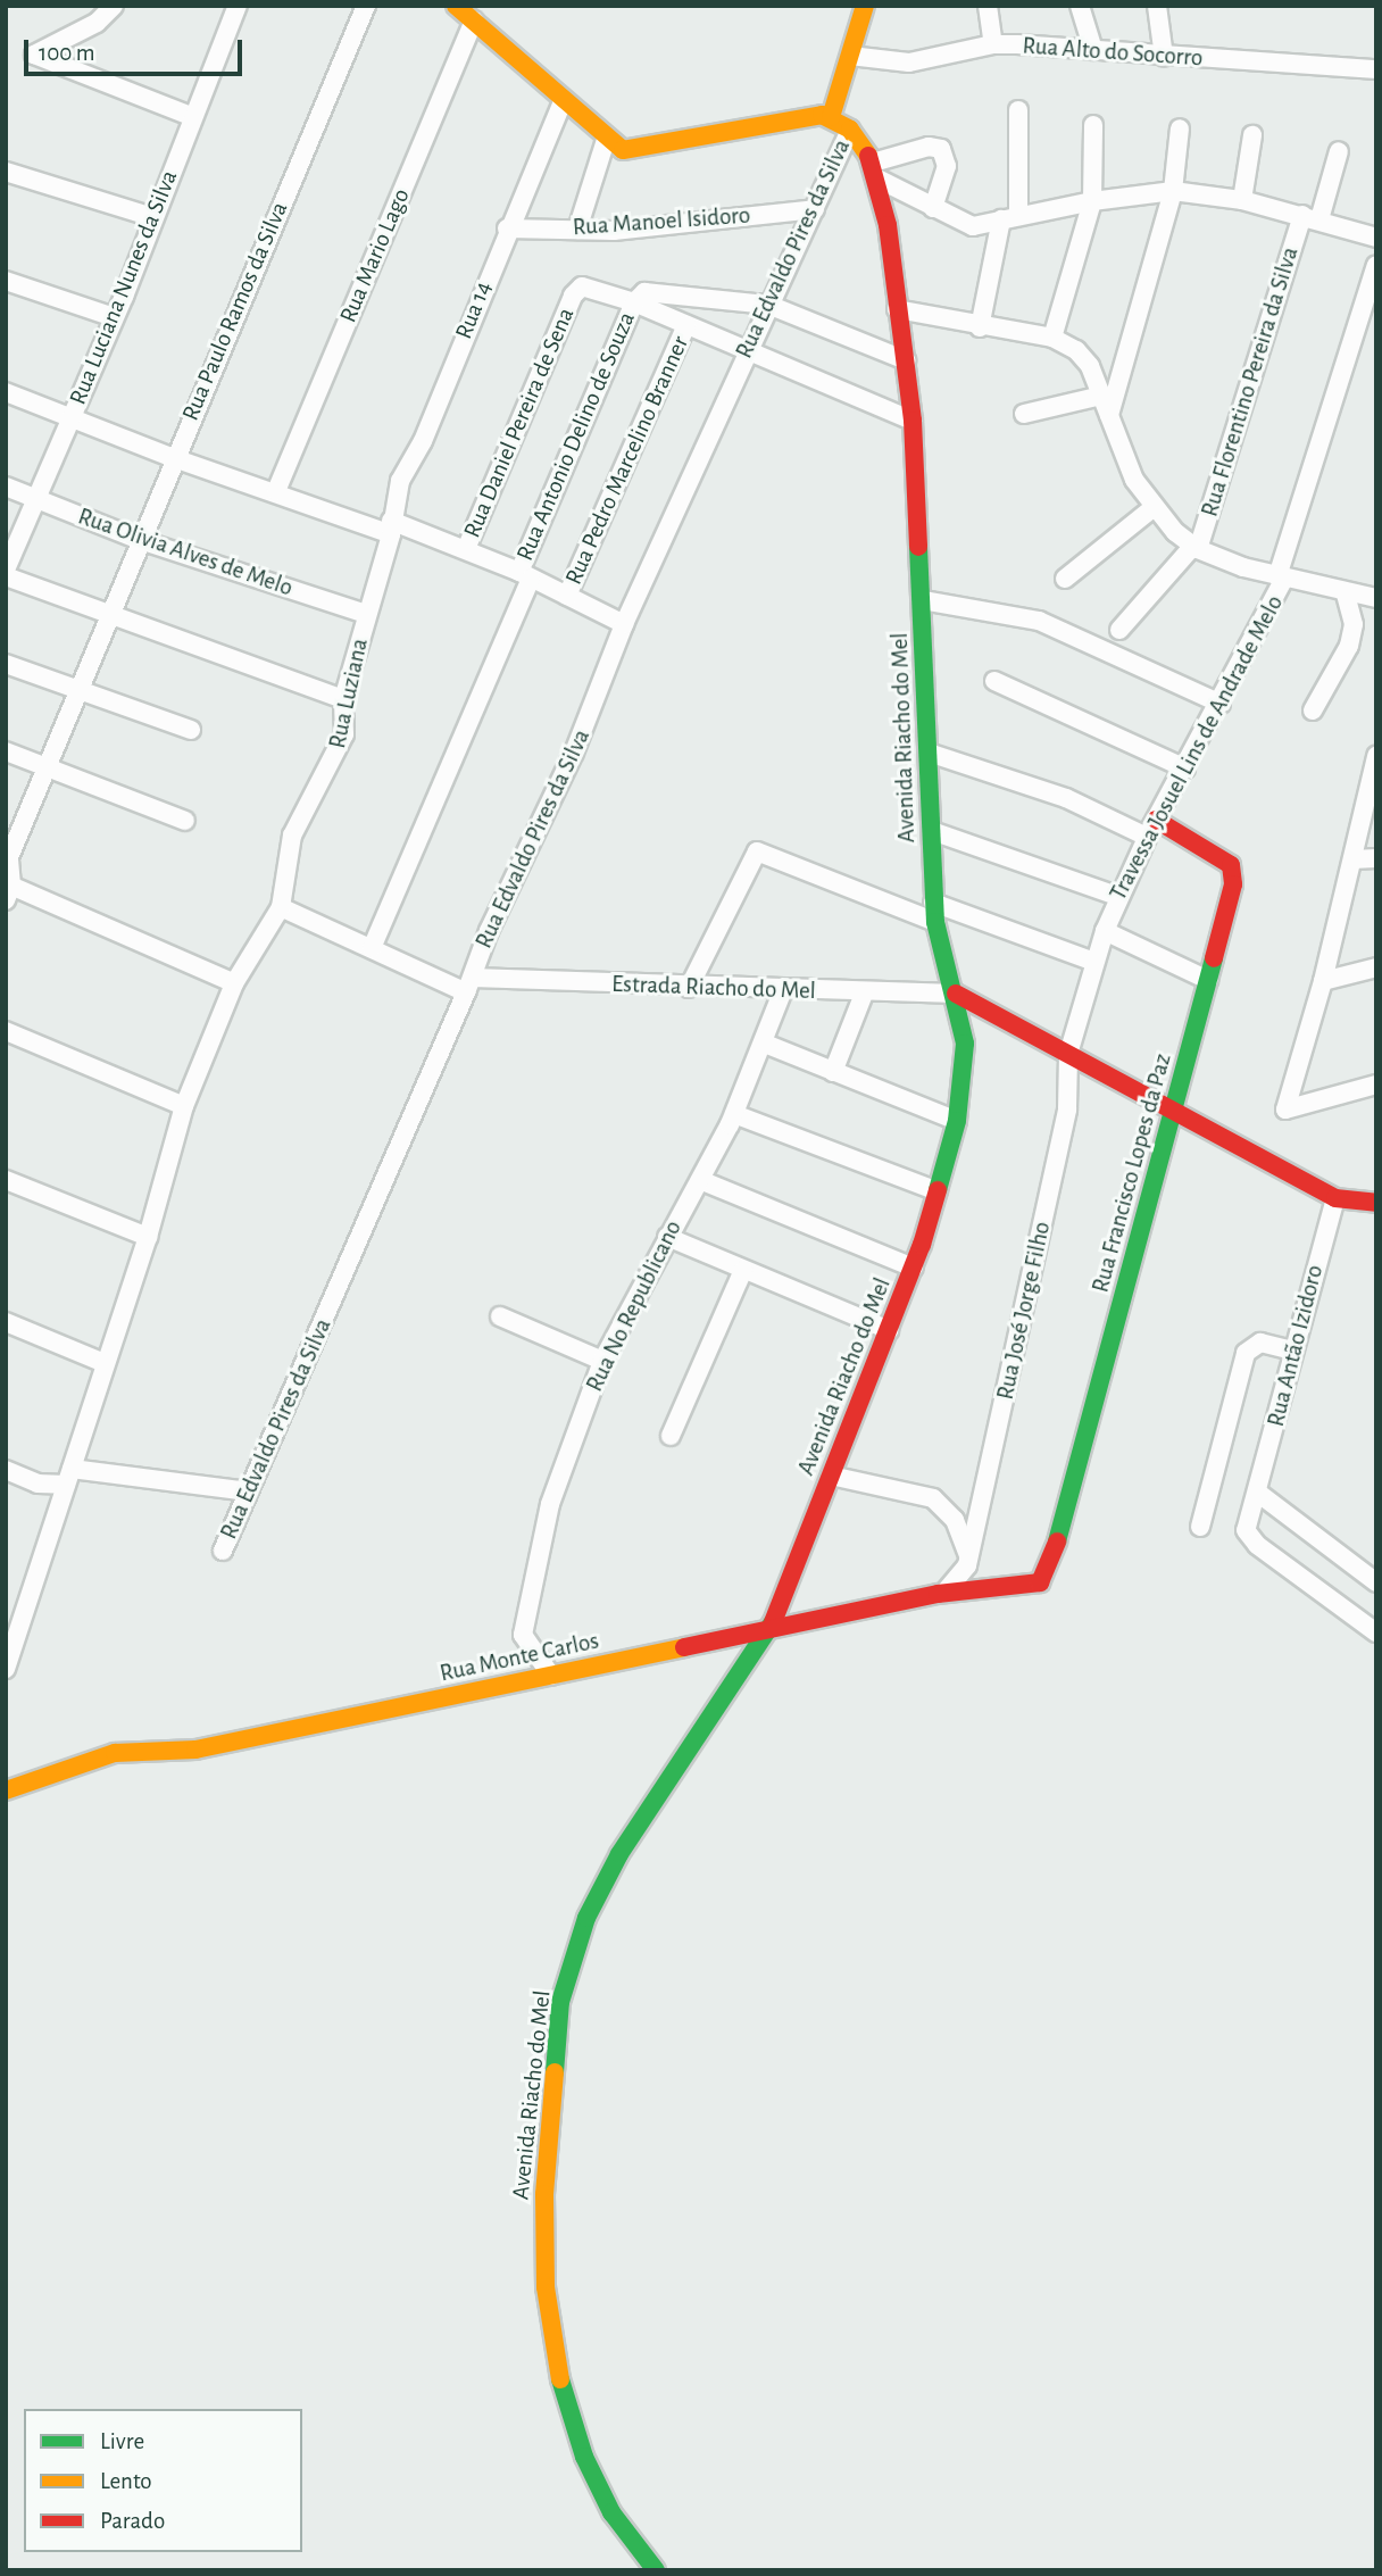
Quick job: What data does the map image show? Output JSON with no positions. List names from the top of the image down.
{
  "streets": {
    "street": [
      "Rua Alto do Socorro",
      "Rua Manoel Isidoro",
      "Rua Edvaldo Pires da Silva",
      "Rua Mario Lago",
      "Rua Luciana Nunes da Silva",
      "Rua 14",
      "Rua Paulo Ramos da Silva",
      "Rua Florentino Pereira da Silva",
      "Rua Daniel Pereira de Sena",
      "Rua Antonio Delino de Souza",
      "Rua Pedro Marcelino Branner",
      "Rua Olivia Alves de Melo",
      "Rua Luziana",
      "Avenida Riacho do Mel",
      "Travessa Josuel Lins de Andrade Melo",
      "Estrada Riacho do Mel",
      "Rua Francisco Lopes da Paz",
      "Rua No Republicano",
      "Rua José Jorge Filho",
      "Rua Antão Izidoro",
      "Rua Monte Carlos"
    ]
  },
  "crossings": [
    ["Rua Manoel Isidoro", "Rua Edvaldo Pires da Silva"],
    ["Rua Manoel Isidoro", "Rua 14"],
    ["Rua Edvaldo Pires da Silva", "Avenida Riacho do Mel"],
    ["Rua Edvaldo Pires da Silva", "Estrada Riacho do Mel"],
    ["Rua Luciana Nunes da Silva", "Rua Olivia Alves de Melo"],
    ["Rua 14", "Rua Luziana"],
    ["Rua Paulo Ramos da Silva", "Rua Olivia Alves de Melo"],
    ["Rua Daniel Pereira de Sena", "Rua Antonio Delino de Souza"],
    ["Rua Antonio Delino de Souza", "Estrada Riacho do Mel"],
    ["Rua Olivia Alves de Melo", "Rua Luziana"],
    ["Rua Luziana", "Estrada Riacho do Mel"],
    ["Avenida Riacho do Mel", "Estrada Riacho do Mel"],
    ["Avenida Riacho do Mel", "Rua Monte Carlos"],
    ["Travessa Josuel Lins de Andrade Melo", "Rua Francisco Lopes da Paz"],
    ["Travessa Josuel Lins de Andrade Melo", "Rua José Jorge Filho"],
    ["Estrada Riacho do Mel", "Rua No Republicano"],
    ["Rua Francisco Lopes da Paz", "Rua Monte Carlos"],
    ["Rua No Republicano", "Rua Monte Carlos"],
    ["Rua José Jorge Filho", "Rua Monte Carlos"]
  ],
  "legend": ["Livre", "Lento", "Parado"],
  "scale_bar": "100 m"
}
